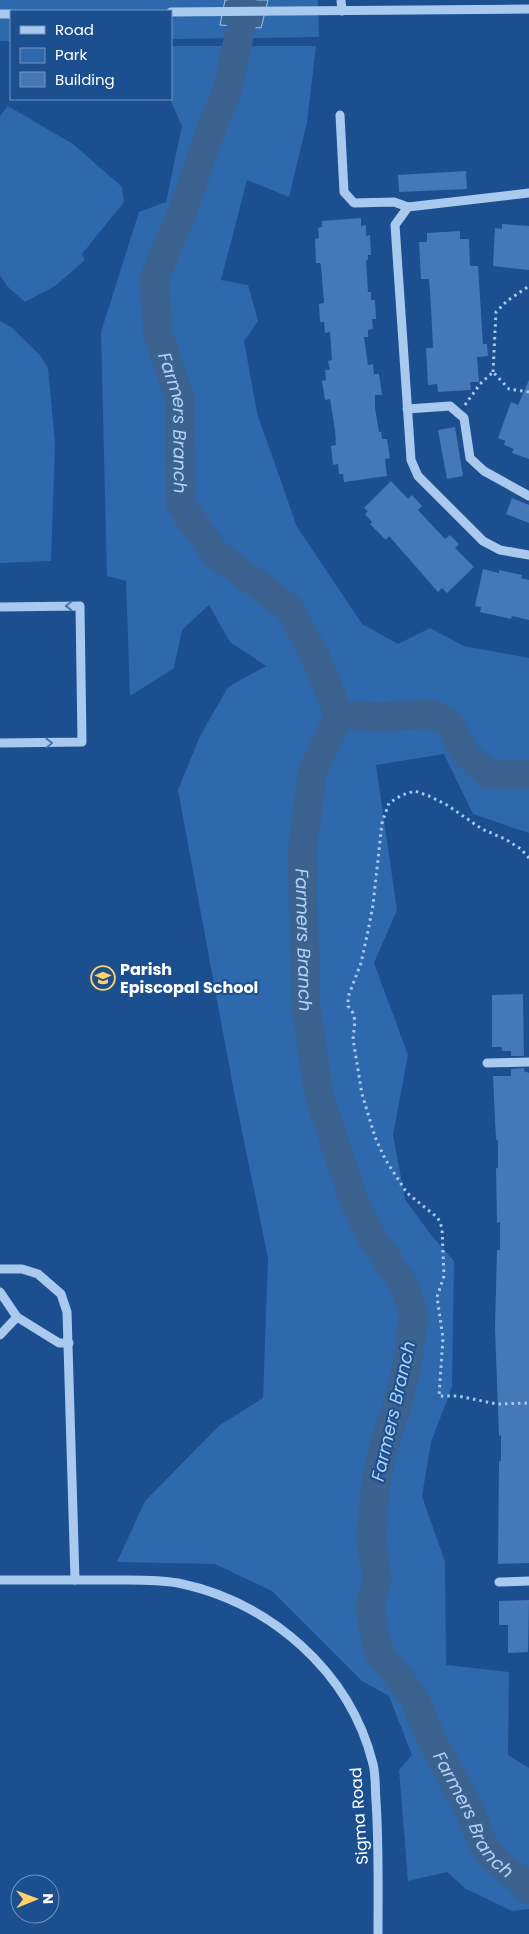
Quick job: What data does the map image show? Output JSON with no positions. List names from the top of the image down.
{
  "streets": {
    "street": ["Sigma Road"]
  },
  "water": ["Farmers Branch"],
  "places": {
    "school or university": ["Parish Episcopal School"]
  },
  "legend": ["Road", "Park", "Building"],
  "north": "right"
}
